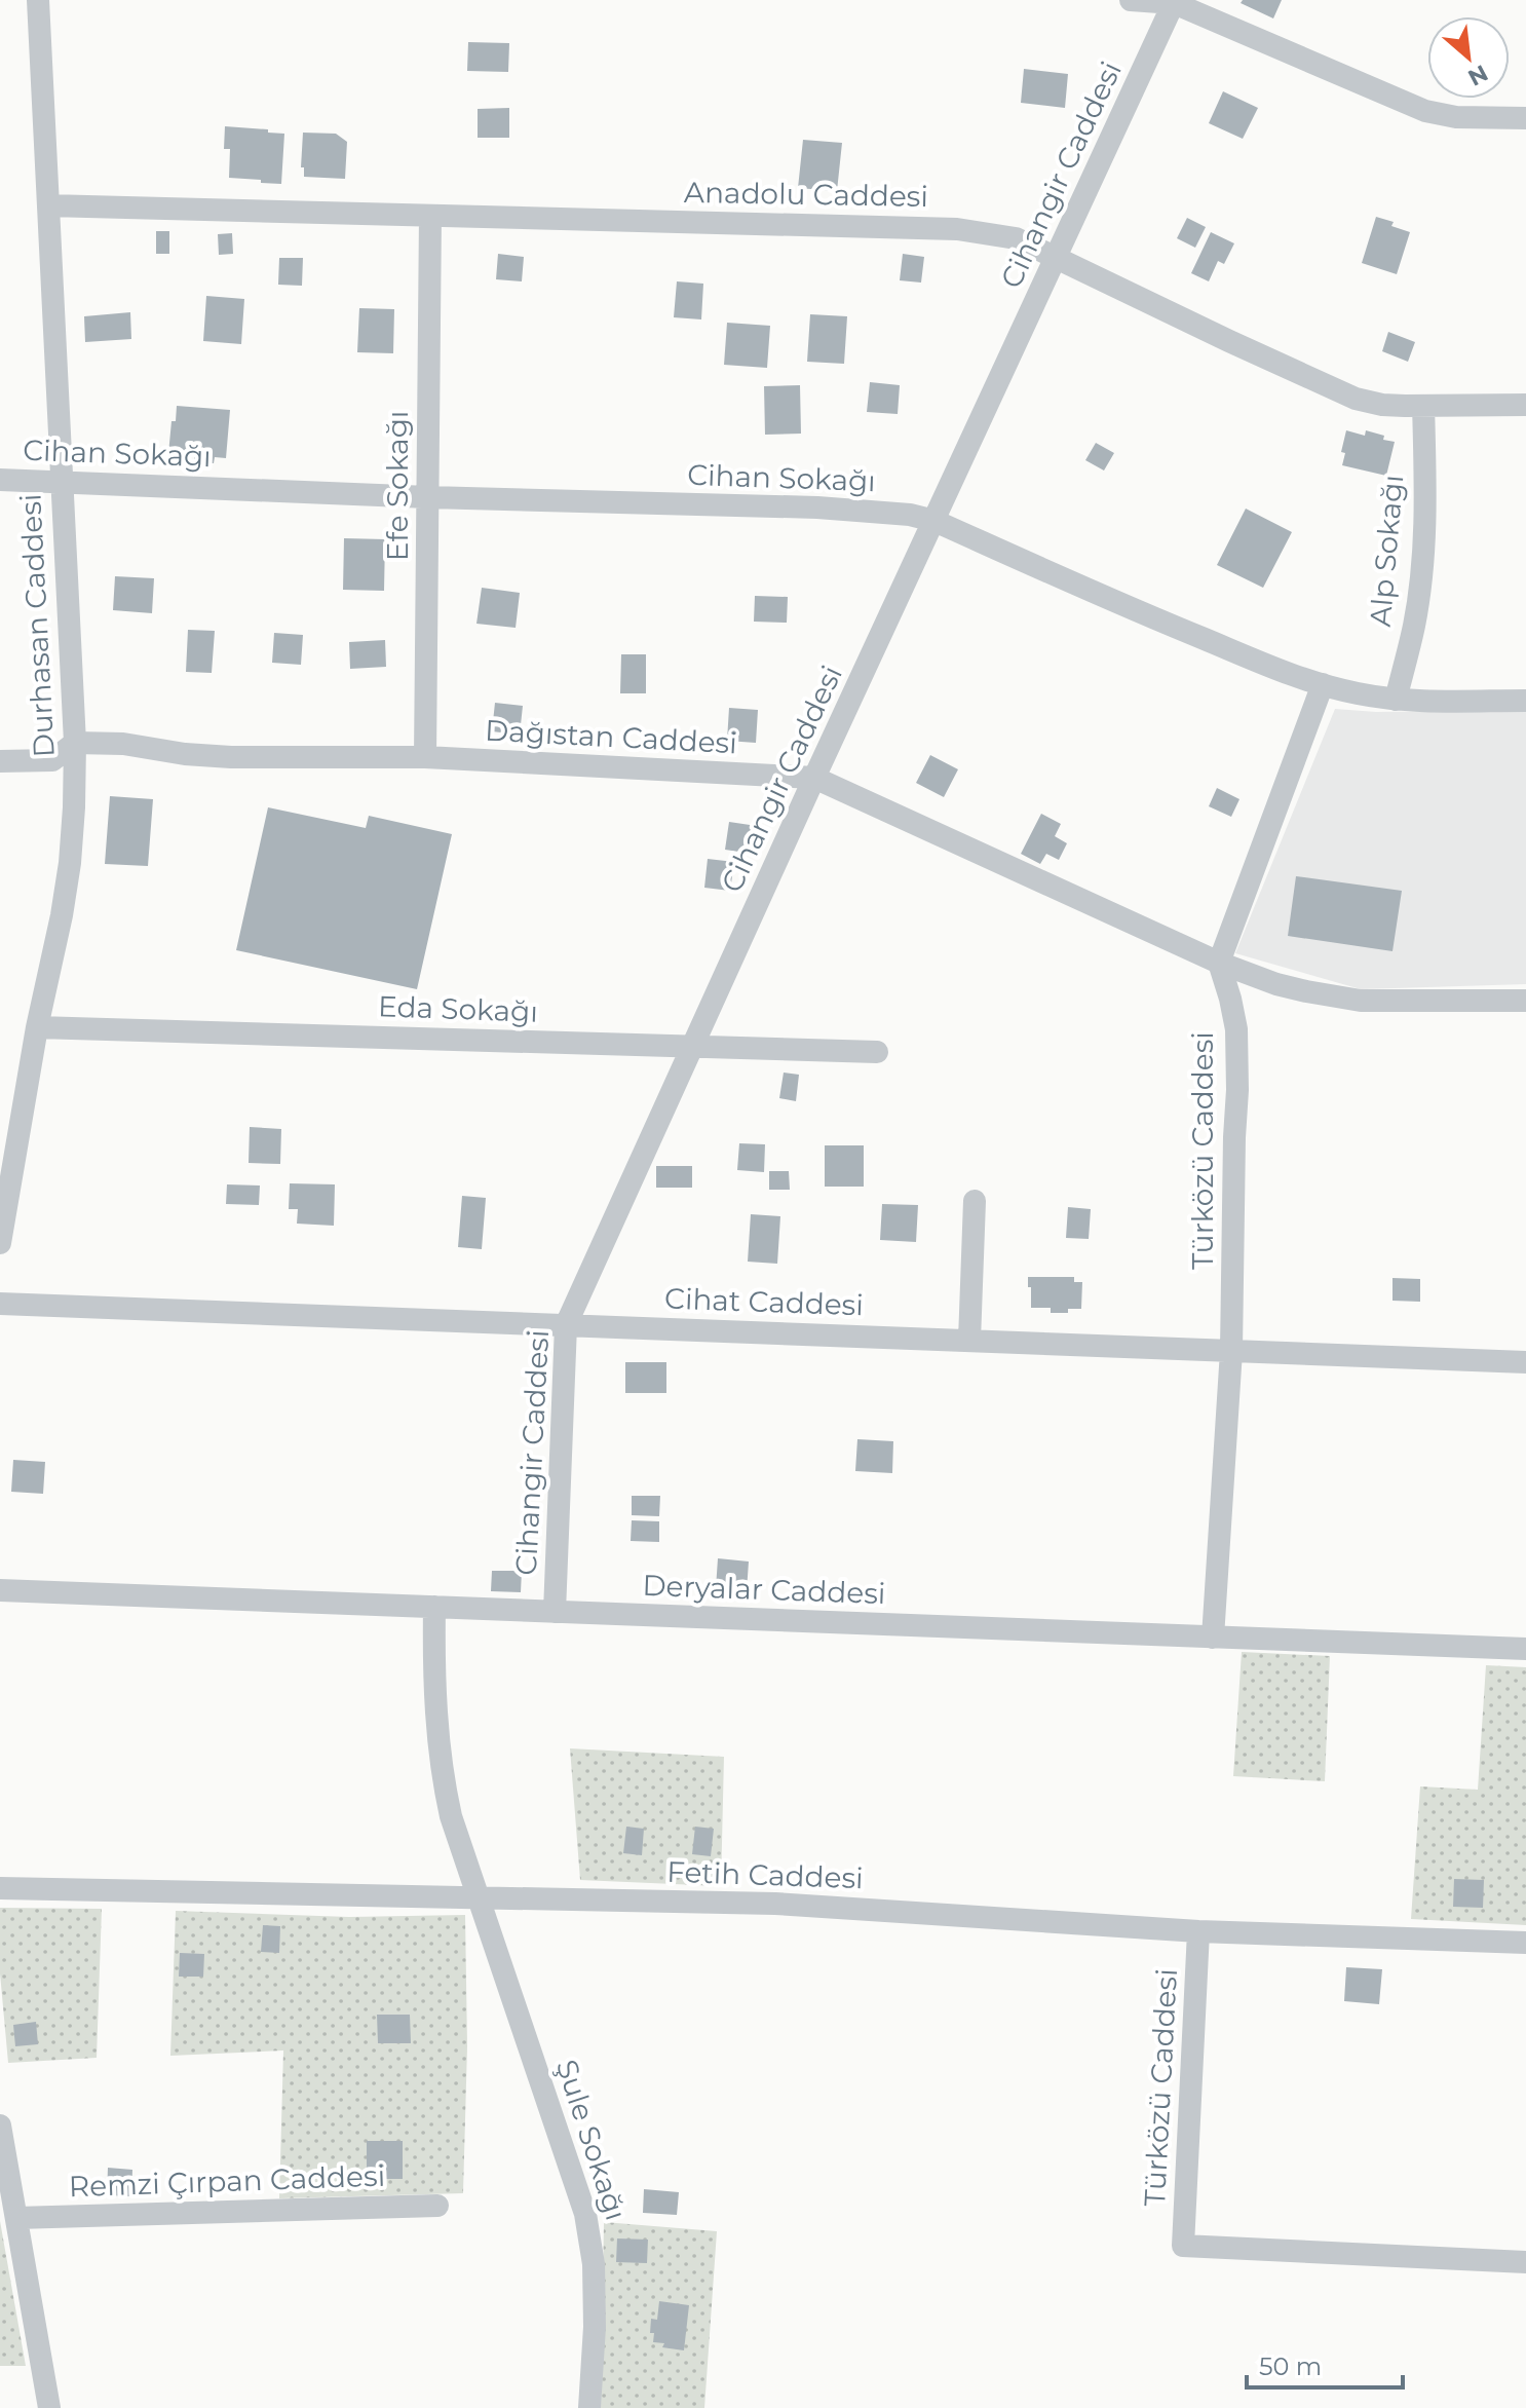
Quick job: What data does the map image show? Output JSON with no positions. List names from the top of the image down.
{
  "streets": {
    "street": [
      "Cihangir Caddesi",
      "Anadolu Caddesi",
      "Cihan Sokağı",
      "Efe Sokağı",
      "Alp Sokağı",
      "Durhasan Caddesi",
      "Dağıstan Caddesi",
      "Eda Sokağı",
      "Türközü Caddesi",
      "Cihat Caddesi",
      "Deryalar Caddesi",
      "Fetih Caddesi",
      "Şule Sokağı",
      "Remzi Çırpan Caddesi"
    ]
  },
  "crossings": [
    ["Cihangir Caddesi", "Anadolu Caddesi"],
    ["Cihangir Caddesi", "Cihan Sokağı"],
    ["Cihangir Caddesi", "Dağıstan Caddesi"],
    ["Cihangir Caddesi", "Eda Sokağı"],
    ["Cihangir Caddesi", "Cihat Caddesi"],
    ["Cihangir Caddesi", "Deryalar Caddesi"],
    ["Anadolu Caddesi", "Efe Sokağı"],
    ["Anadolu Caddesi", "Alp Sokağı"],
    ["Anadolu Caddesi", "Durhasan Caddesi"],
    ["Cihan Sokağı", "Efe Sokağı"],
    ["Cihan Sokağı", "Alp Sokağı"],
    ["Cihan Sokağı", "Durhasan Caddesi"],
    ["Efe Sokağı", "Dağıstan Caddesi"],
    ["Durhasan Caddesi", "Dağıstan Caddesi"],
    ["Durhasan Caddesi", "Eda Sokağı"],
    ["Dağıstan Caddesi", "Türközü Caddesi"],
    ["Türközü Caddesi", "Cihat Caddesi"],
    ["Türközü Caddesi", "Deryalar Caddesi"],
    ["Türközü Caddesi", "Fetih Caddesi"],
    ["Deryalar Caddesi", "Şule Sokağı"],
    ["Fetih Caddesi", "Şule Sokağı"]
  ],
  "scale_bar": "50 m",
  "north": "bottom right"
}
